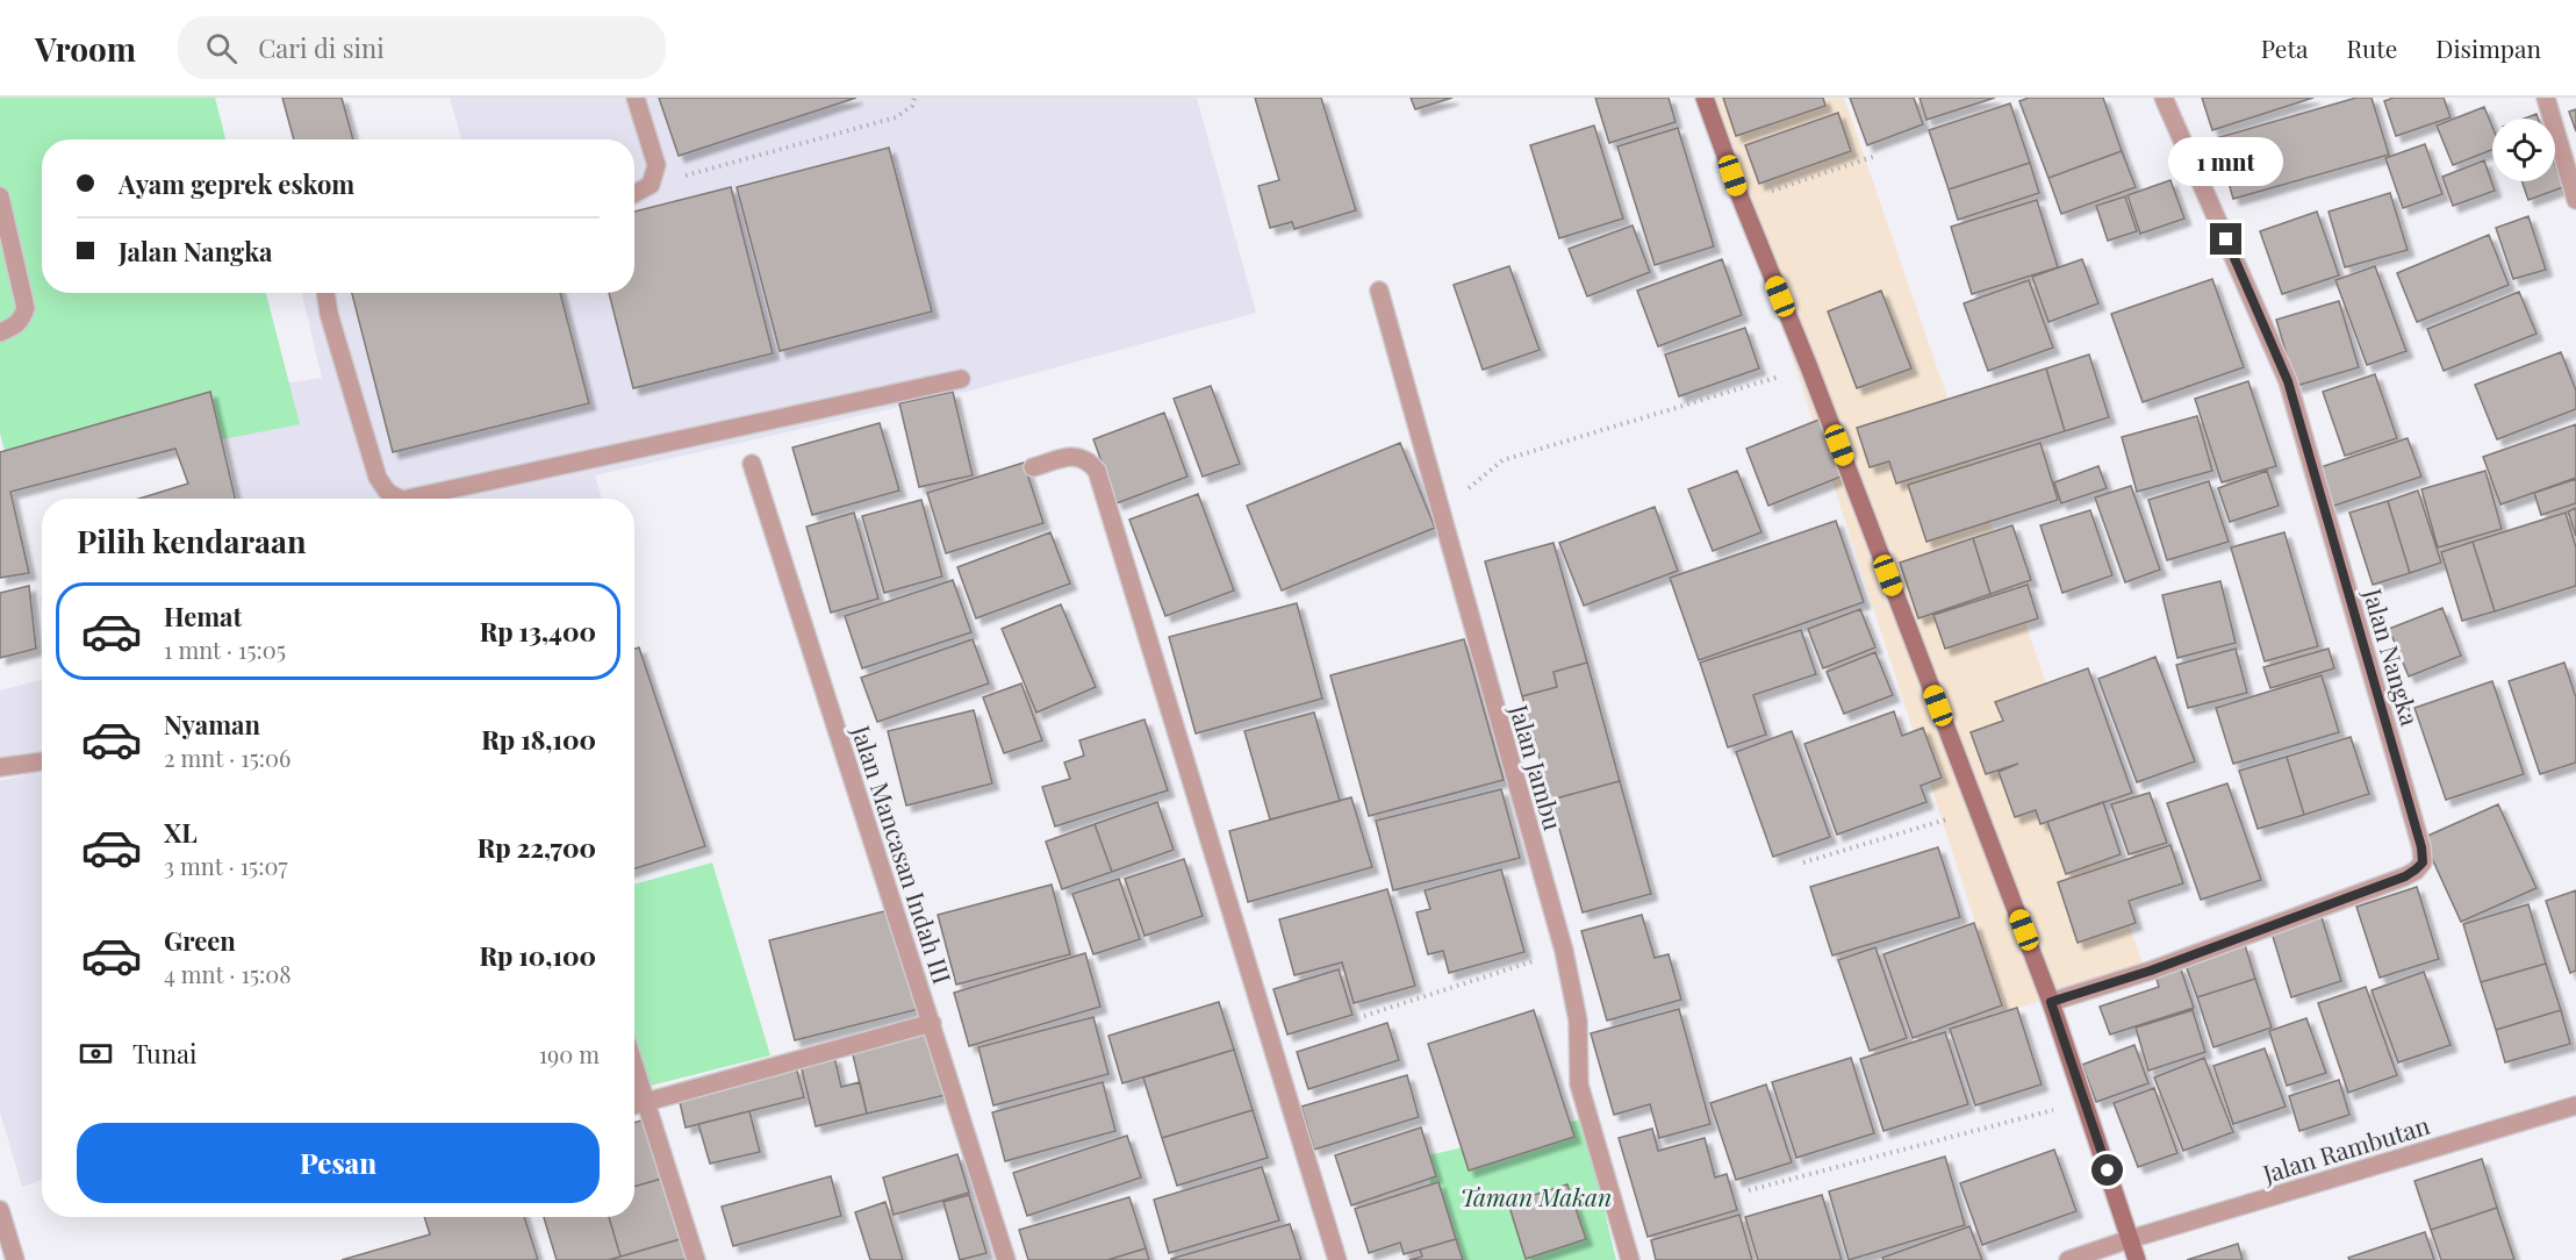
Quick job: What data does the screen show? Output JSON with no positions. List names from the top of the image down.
{
  "streets": {
    "street": [
      "Jalan Nangka",
      "Jalan Jambu",
      "Jalan Mancasan Indah III",
      "Jalan Rambutan"
    ]
  },
  "parks": ["Taman Makan"],
  "page": {
    "header": "Vroom",
    "search": "Cari di sini",
    "nav": ["Peta", "Rute", "Disimpan"],
    "bubble": "1 mnt",
    "banner": ["Ayam geprek eskom", "Jalan Nangka"],
    "heading": "Pilih kendaraan",
    "list": [
      {
        "name": "Hemat",
        "note": "1 mnt · 15:05",
        "value": "Rp 13,400"
      },
      {
        "name": "Nyaman",
        "note": "2 mnt · 15:06",
        "value": "Rp 18,100"
      },
      {
        "name": "XL",
        "note": "3 mnt · 15:07",
        "value": "Rp 22,700"
      },
      {
        "name": "Green",
        "note": "4 mnt · 15:08",
        "value": "Rp 10,100"
      }
    ],
    "pay": ["Tunai", "190 m"],
    "buttons": "Pesan"
  }
}
